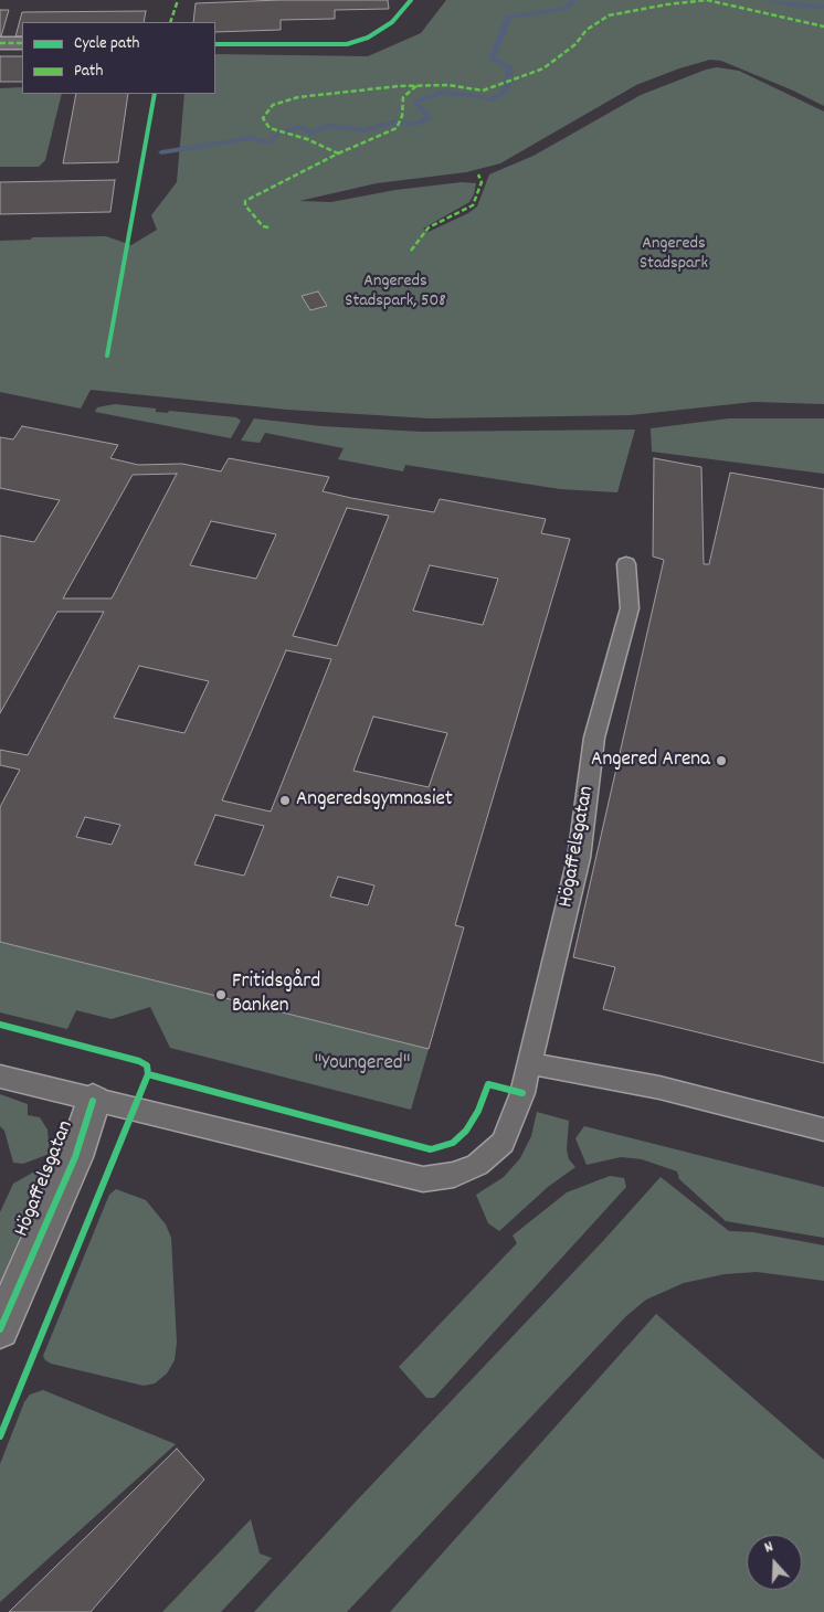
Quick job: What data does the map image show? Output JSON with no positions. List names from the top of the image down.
{
  "streets": {
    "street": ["Högaffelsgatan"]
  },
  "parks": ["Angereds Stadspark", "Angereds Stadspark, 508", "\"Youngered\""],
  "places": ["Angered Arena", "Angeredsgymnasiet", "Fritidsgård Banken"],
  "legend": ["Cycle path", "Path"],
  "north": "top"
}
